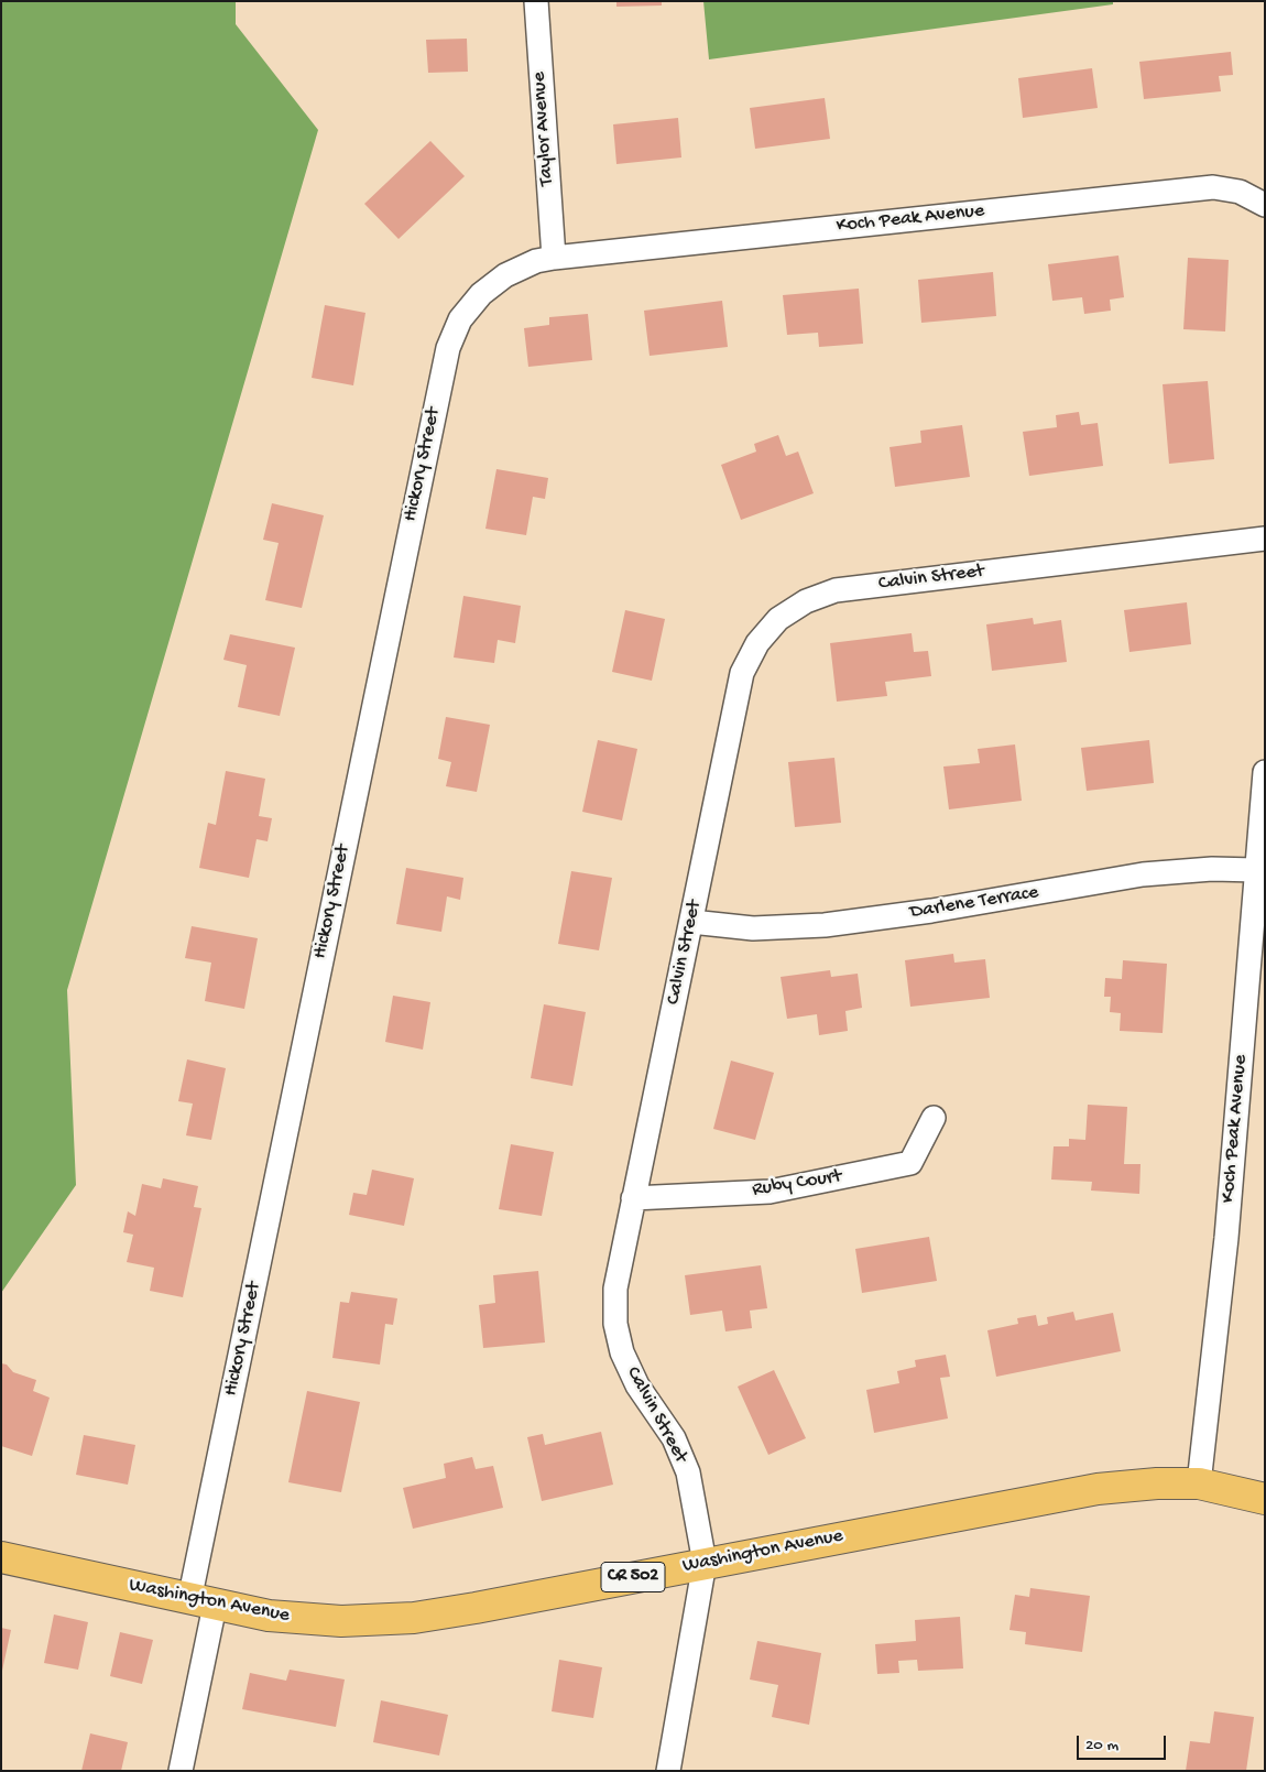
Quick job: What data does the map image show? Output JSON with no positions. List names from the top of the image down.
{
  "streets": {
    "main road": ["Washington Avenue", "CR 502"],
    "street": [
      "Taylor Avenue",
      "Koch Peak Avenue",
      "Hickory Street",
      "Calvin Street",
      "Darlene Terrace",
      "Ruby Court"
    ]
  },
  "crossings": [
    ["Taylor Avenue", "Koch Peak Avenue"],
    ["Taylor Avenue", "Hickory Street"],
    ["Koch Peak Avenue", "Hickory Street"],
    ["Koch Peak Avenue", "Darlene Terrace"],
    ["Koch Peak Avenue", "Washington Avenue"],
    ["Hickory Street", "Washington Avenue"],
    ["Calvin Street", "Darlene Terrace"],
    ["Calvin Street", "Ruby Court"],
    ["Calvin Street", "Washington Avenue"]
  ],
  "scale_bar": "20 m"
}
